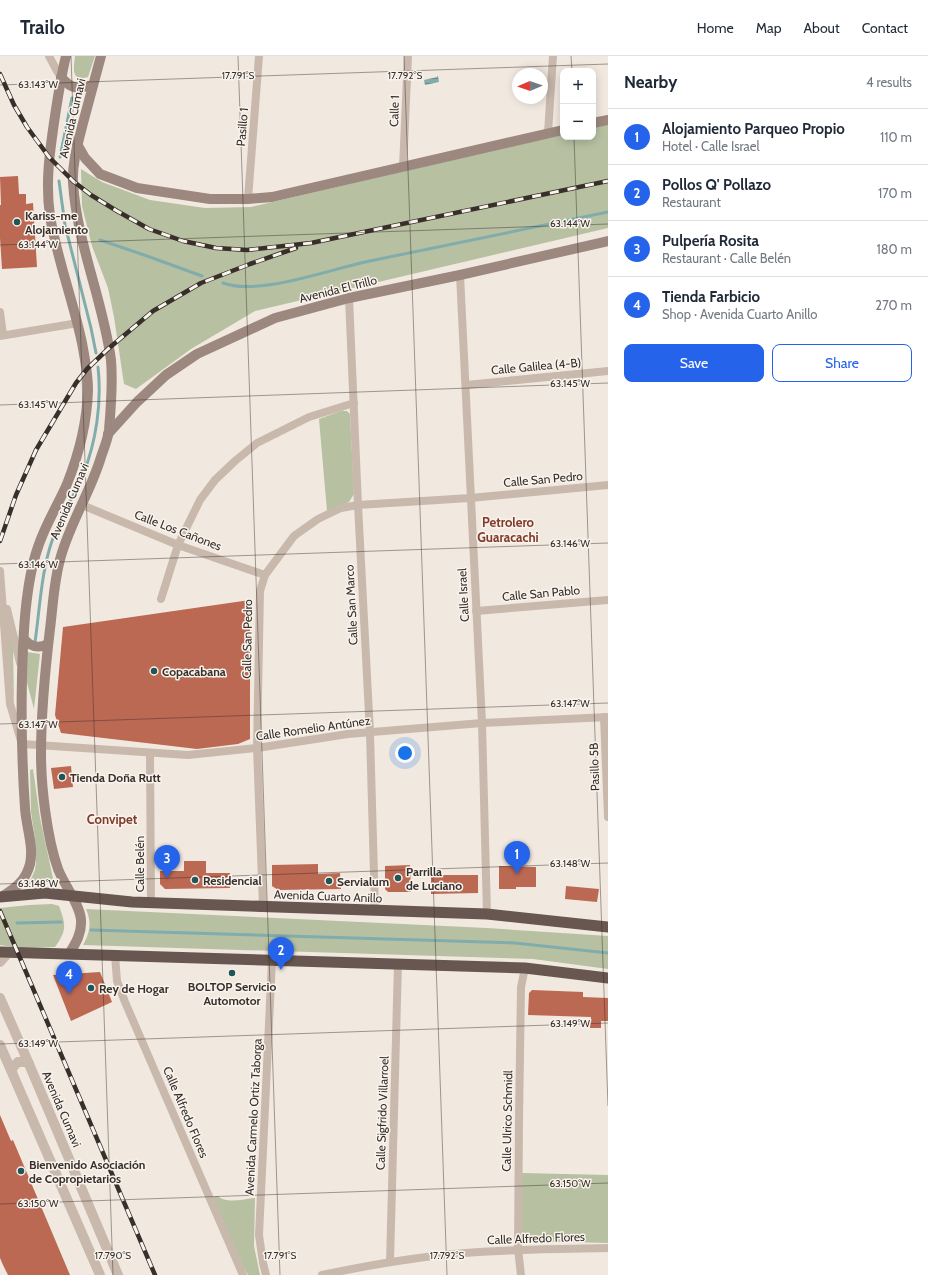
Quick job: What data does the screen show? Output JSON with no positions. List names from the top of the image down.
{
  "streets": {
    "highway": ["Avenida Cuarto Anillo"],
    "main road": ["Avenida Cumavi", "Avenida El Trillo"],
    "street": [
      "Calle 1",
      "Pasillo 1",
      "Calle Galilea (4-B)",
      "Calle San Pedro",
      "Calle Los Cañones",
      "Calle San Pablo",
      "Calle Israel",
      "Calle San Marco",
      "Calle Romelio Antúnez",
      "Pasillo 5B",
      "Calle Belén",
      "Calle Alfredo Flores",
      "Calle Sigfrido Villarroel",
      "Avenida Carmelo Ortiz Taborga",
      "Calle Ulrico Schmidl"
    ]
  },
  "crossings": [
    ["Avenida Cumavi", "Avenida El Trillo"],
    ["Avenida Cumavi", "Calle Los Cañones"],
    ["Avenida Cumavi", "Calle Romelio Antúnez"],
    ["Avenida Cumavi", "Avenida Cuarto Anillo"],
    ["Avenida El Trillo", "Calle Israel"],
    ["Avenida El Trillo", "Calle San Marco"],
    ["Calle Galilea (4-B)", "Calle Israel"],
    ["Calle San Pedro", "Calle Los Cañones"],
    ["Calle San Pedro", "Calle Israel"],
    ["Calle San Pedro", "Calle San Marco"],
    ["Calle San Pedro", "Calle Romelio Antúnez"],
    ["Calle San Pedro", "Avenida Cuarto Anillo"],
    ["Calle San Pablo", "Calle Israel"],
    ["Calle Israel", "Calle Romelio Antúnez"],
    ["Calle Israel", "Avenida Cuarto Anillo"],
    ["Calle San Marco", "Calle Romelio Antúnez"],
    ["Calle San Marco", "Avenida Cuarto Anillo"],
    ["Calle Romelio Antúnez", "Pasillo 5B"],
    ["Calle Romelio Antúnez", "Calle Belén"],
    ["Calle Belén", "Avenida Cuarto Anillo"],
    ["Calle Alfredo Flores", "Calle Sigfrido Villarroel"],
    ["Calle Alfredo Flores", "Calle Ulrico Schmidl"]
  ],
  "districts": ["Petrolero Guaracachi", "Convipet"],
  "places": [
    "Kariss-me Alojamiento",
    "Copacabana",
    "Tienda Doña Rutt",
    "Parrilla de Luciano",
    "Residencial",
    "Servialum",
    "BOLTOP Servicio Automotor",
    "Rey de Hogar",
    "Bienvenido Asociación de Copropietarios"
  ],
  "north": "left",
  "page": {
    "header": "Trailo",
    "nav": [
      "Home",
      "Map",
      "About",
      "Contact"
    ],
    "heading": ["Nearby", "4 results"],
    "map_buttons": ["+", "−"],
    "list": [
      {
        "mark": "1",
        "name": "Alojamiento Parqueo Propio",
        "note": "Hotel · Calle Israel",
        "value": "110 m"
      },
      {
        "mark": "2",
        "name": "Pollos Q' Pollazo",
        "note": "Restaurant",
        "value": "170 m"
      },
      {
        "mark": "3",
        "name": "Pulpería Rosita",
        "note": "Restaurant · Calle Belén",
        "value": "180 m"
      },
      {
        "mark": "4",
        "name": "Tienda Farbicio",
        "note": "Shop · Avenida Cuarto Anillo",
        "value": "270 m"
      }
    ],
    "buttons": ["Save", "Share"],
    "pins": [
      "1",
      "3",
      "2",
      "4"
    ]
  },
  "coordinates": [
    "17.791°S",
    "17.792°S",
    "63.143°W",
    "63.144°W",
    "63.145°W",
    "63.146°W",
    "63.147°W",
    "63.148°W",
    "63.149°W",
    "63.150°W",
    "17.790°S"
  ]
}
